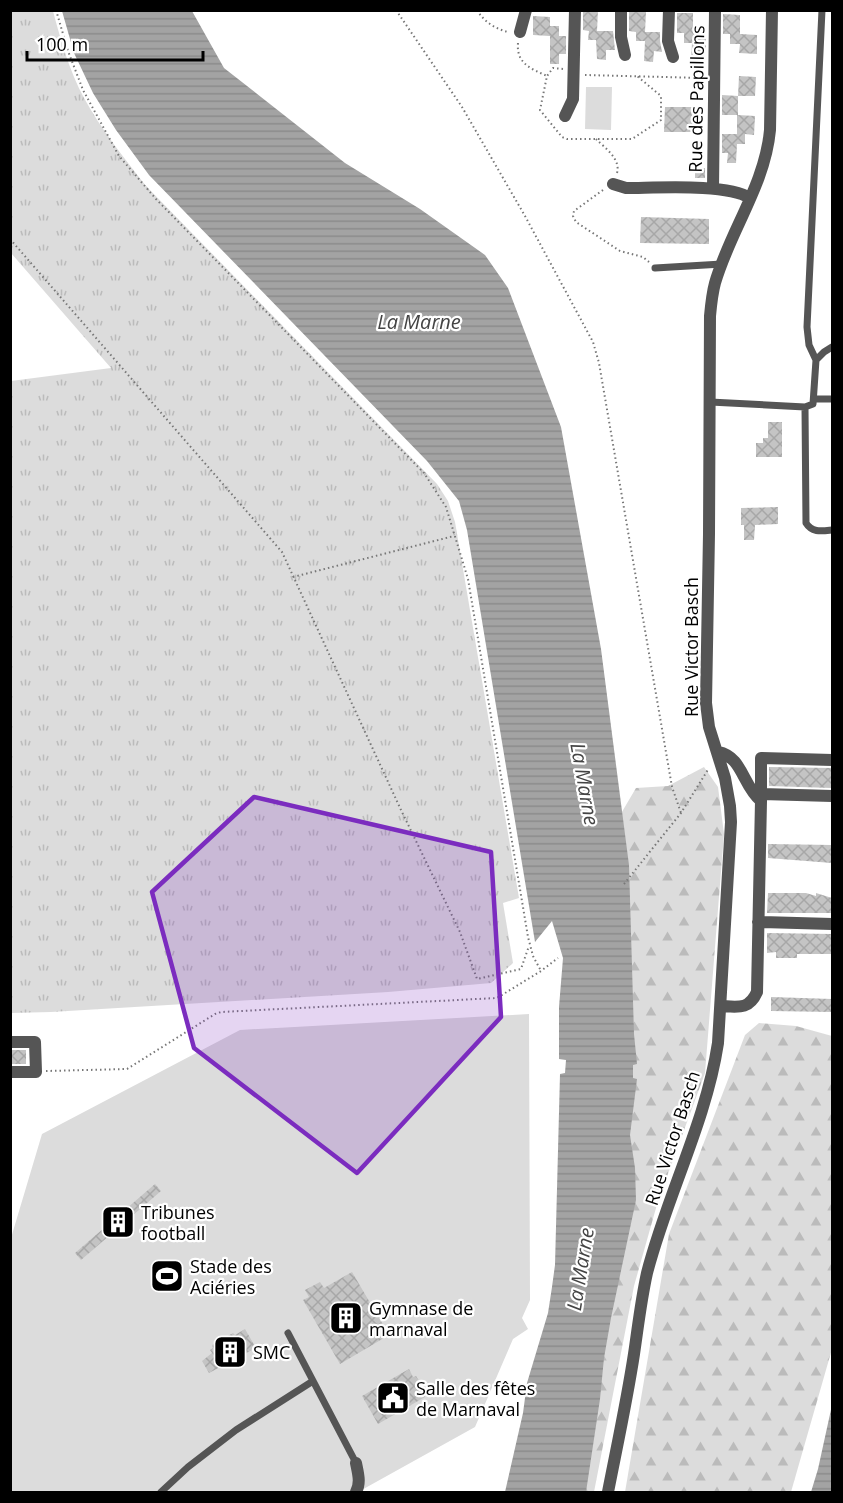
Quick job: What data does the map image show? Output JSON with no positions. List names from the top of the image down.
{
  "streets": {
    "street": ["Rue des Papillons", "Rue Victor Basch"]
  },
  "water": ["La Marne"],
  "places": {
    "building": ["Tribunes football", "Gymnase de marnaval", "SMC"],
    "sports": ["Stade des Aciéries"],
    "public building": ["Salle des fêtes de Marnaval"]
  },
  "scale_bar": "100 m"
}
